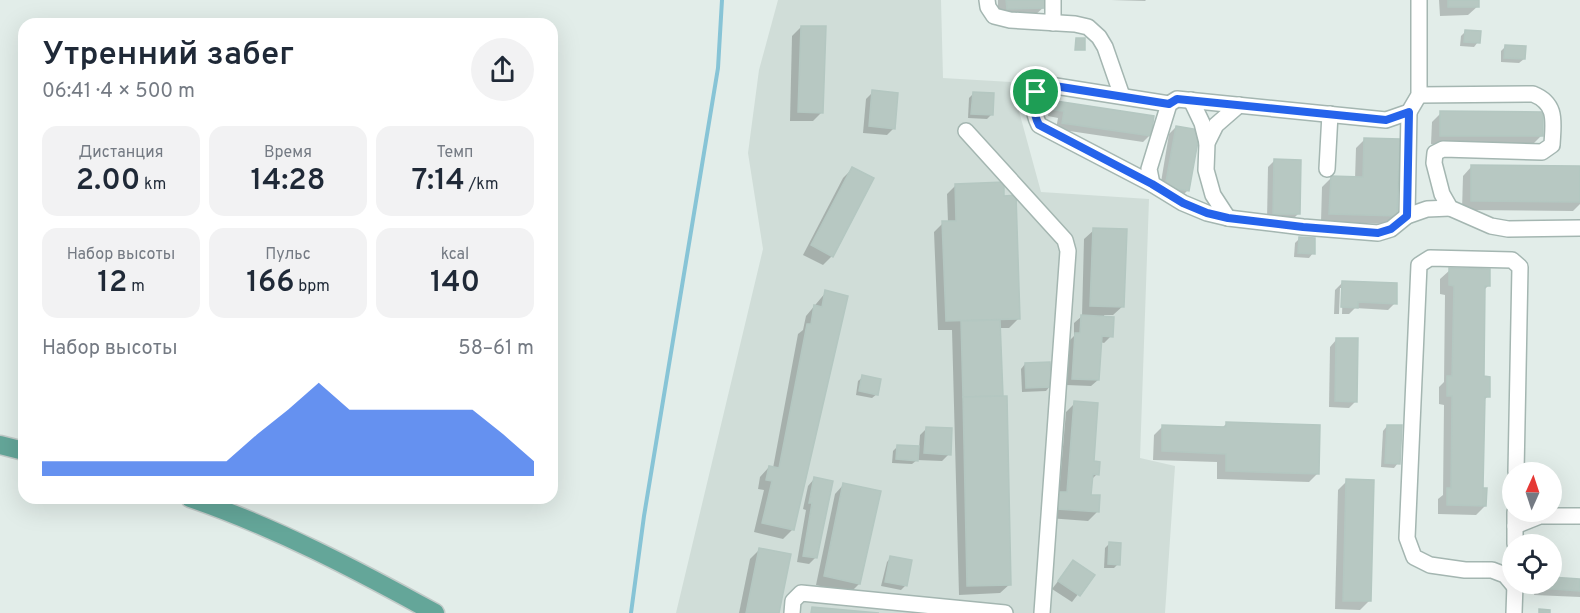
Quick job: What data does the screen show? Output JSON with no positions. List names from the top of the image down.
{
  "north": "top",
  "page": {
    "heading": ["Утренний забег", "06:41 · 4 × 500 m"],
    "stats": [
      ["Дистанция", "2.00 km"],
      ["Время", "14:28"],
      ["Темп", "7:14 /km"],
      ["Набор высоты", "12 m"],
      ["Пульс", "166 bpm"],
      ["kcal", "140"]
    ],
    "chart": ["Набор высоты", "58–61 m"]
  }
}
